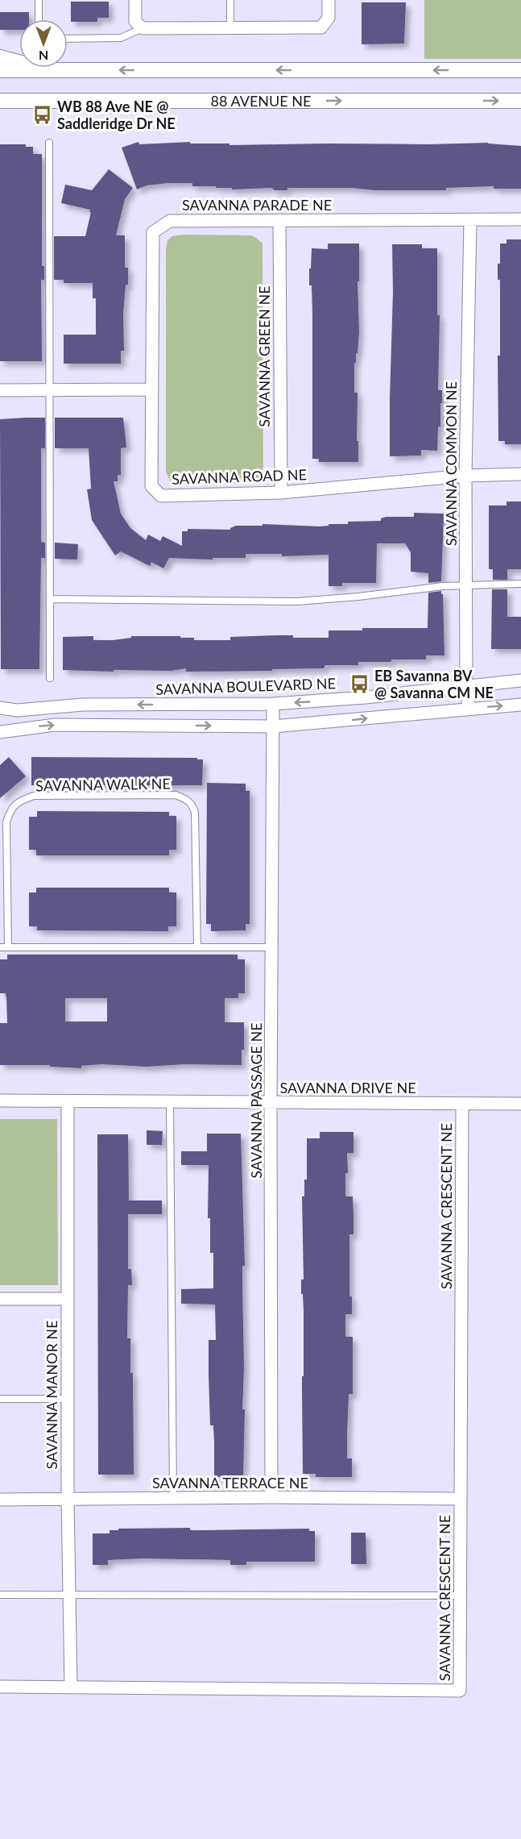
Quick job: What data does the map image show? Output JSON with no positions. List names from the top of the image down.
{
  "streets": {
    "street": [
      "88 AVENUE NE",
      "SAVANNA PARADE NE",
      "SAVANNA GREEN NE",
      "SAVANNA COMMON NE",
      "SAVANNA ROAD NE",
      "SAVANNA BOULEVARD NE",
      "SAVANNA DRIVE NE",
      "SAVANNA PASSAGE NE",
      "SAVANNA CRESCENT NE",
      "SAVANNA MANOR NE",
      "SAVANNA TERRACE NE"
    ],
    "lane": ["SAVANNA WALK NE"]
  },
  "crossings": [
    ["SAVANNA PARADE NE", "SAVANNA GREEN NE"],
    ["SAVANNA PARADE NE", "SAVANNA COMMON NE"],
    ["SAVANNA PARADE NE", "SAVANNA ROAD NE"],
    ["SAVANNA GREEN NE", "SAVANNA ROAD NE"],
    ["SAVANNA COMMON NE", "SAVANNA ROAD NE"],
    ["SAVANNA COMMON NE", "SAVANNA BOULEVARD NE"],
    ["SAVANNA BOULEVARD NE", "SAVANNA PASSAGE NE"],
    ["SAVANNA DRIVE NE", "SAVANNA PASSAGE NE"],
    ["SAVANNA DRIVE NE", "SAVANNA CRESCENT NE"],
    ["SAVANNA DRIVE NE", "SAVANNA MANOR NE"],
    ["SAVANNA PASSAGE NE", "SAVANNA TERRACE NE"],
    ["SAVANNA CRESCENT NE", "SAVANNA MANOR NE"],
    ["SAVANNA CRESCENT NE", "SAVANNA TERRACE NE"],
    ["SAVANNA MANOR NE", "SAVANNA TERRACE NE"]
  ],
  "places": {
    "bus stop": ["WB 88 Ave NE @ Saddleridge Dr NE", "EB Savanna BV @ Savanna CM NE"]
  },
  "north": "bottom"
}
